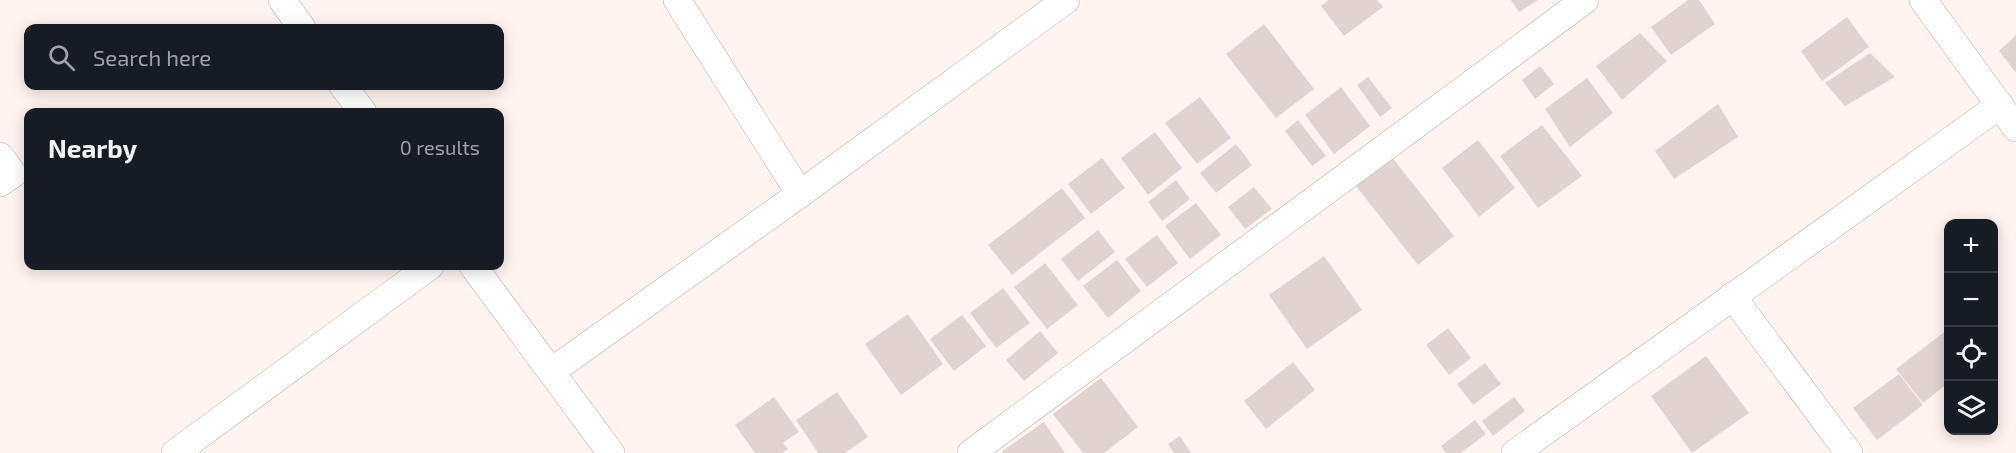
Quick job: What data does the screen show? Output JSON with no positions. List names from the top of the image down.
{
  "page": {
    "search": "Search here",
    "heading": ["Nearby", "0 results"],
    "map_buttons": ["+", "−"]
  }
}
